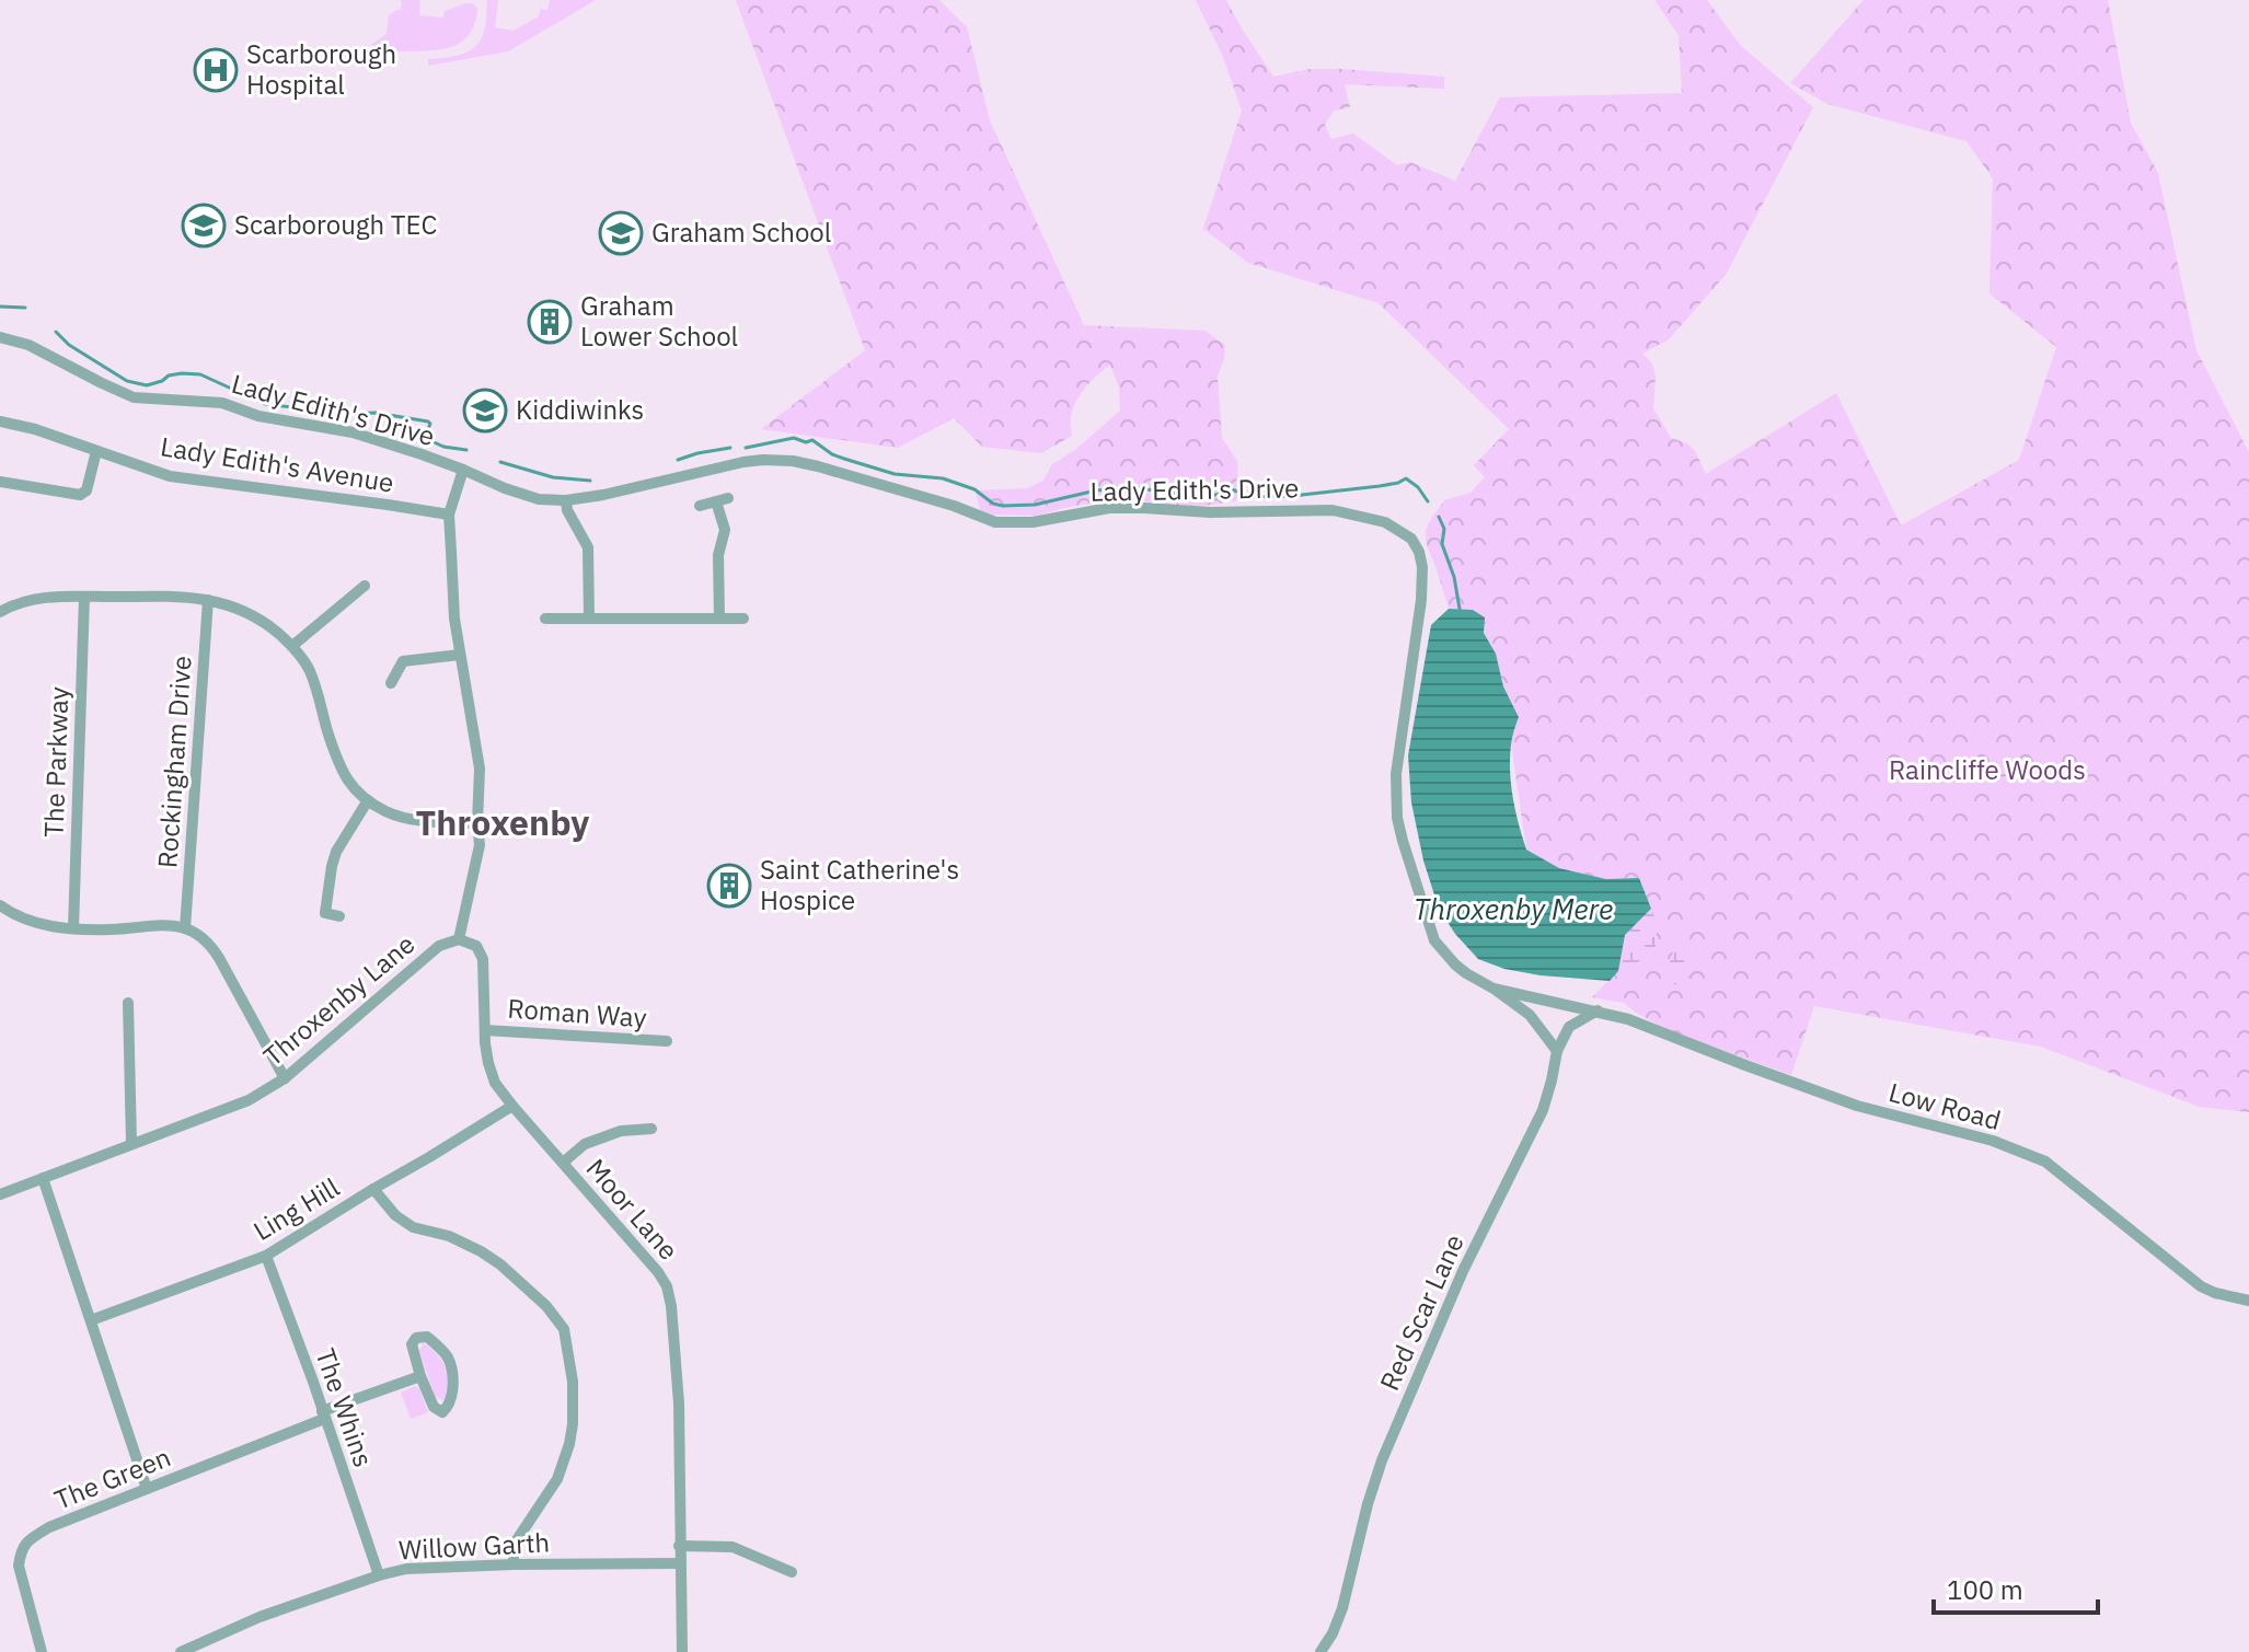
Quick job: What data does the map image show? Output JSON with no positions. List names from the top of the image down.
{
  "streets": {
    "street": [
      "Lady Edith's Drive",
      "Lady Edith's Avenue",
      "The Parkway",
      "Rockingham Drive",
      "Throxenby Lane",
      "Roman Way",
      "Low Road",
      "Ling Hill",
      "Moor Lane",
      "Red Scar Lane",
      "The Whins",
      "The Green",
      "Willow Garth"
    ]
  },
  "crossings": [
    ["Lady Edith's Drive", "Low Road"],
    ["Lady Edith's Drive", "Red Scar Lane"],
    ["Throxenby Lane", "Moor Lane"],
    ["Roman Way", "Moor Lane"],
    ["Low Road", "Red Scar Lane"],
    ["Ling Hill", "Moor Lane"],
    ["Ling Hill", "The Whins"],
    ["Moor Lane", "Willow Garth"],
    ["The Whins", "The Green"],
    ["The Whins", "Willow Garth"]
  ],
  "districts": ["Throxenby"],
  "water": ["Throxenby Mere"],
  "parks": ["Raincliffe Woods"],
  "places": {
    "hospital": ["Scarborough Hospital"],
    "school or university": ["Scarborough TEC", "Graham School", "Kiddiwinks"],
    "building": ["Graham Lower School", "Saint Catherine's Hospice"]
  },
  "scale_bar": "100 m"
}
